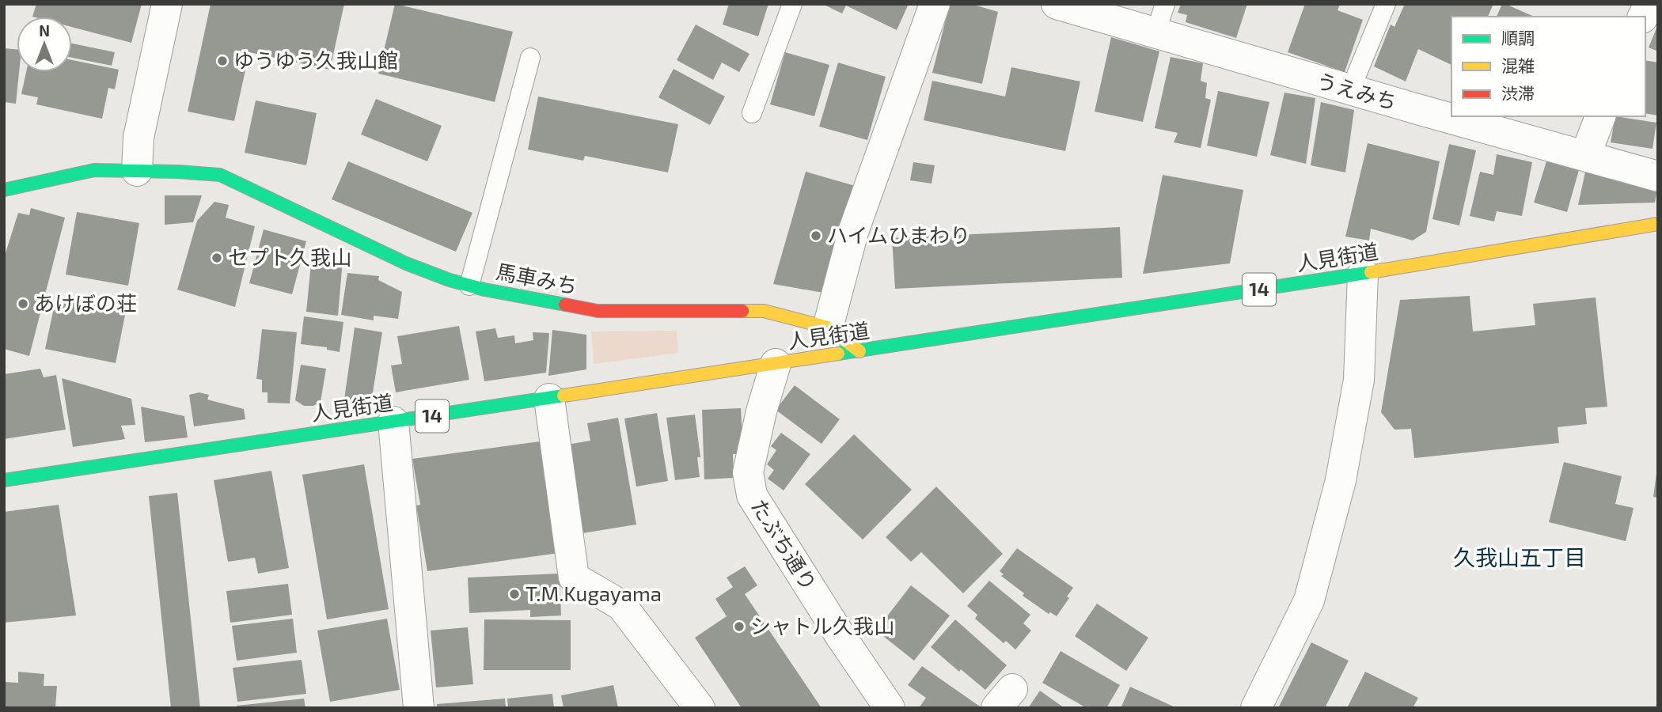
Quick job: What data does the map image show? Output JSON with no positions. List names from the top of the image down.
{
  "streets": {
    "main road": ["人見街道", "馬車みち", "14"],
    "street": ["うえみち", "たぶち通り"]
  },
  "crossings": [
    ["人見街道", "馬車みち"],
    ["人見街道", "たぶち通り"]
  ],
  "districts": ["久我山五丁目"],
  "places": [
    "ゆうゆう久我山館",
    "ハイムひまわり",
    "セプト久我山",
    "あけぼの荘",
    "T.M.Kugayama",
    "シャトル久我山"
  ],
  "legend": ["順調", "混雑", "渋滞"],
  "north": "top"
}
